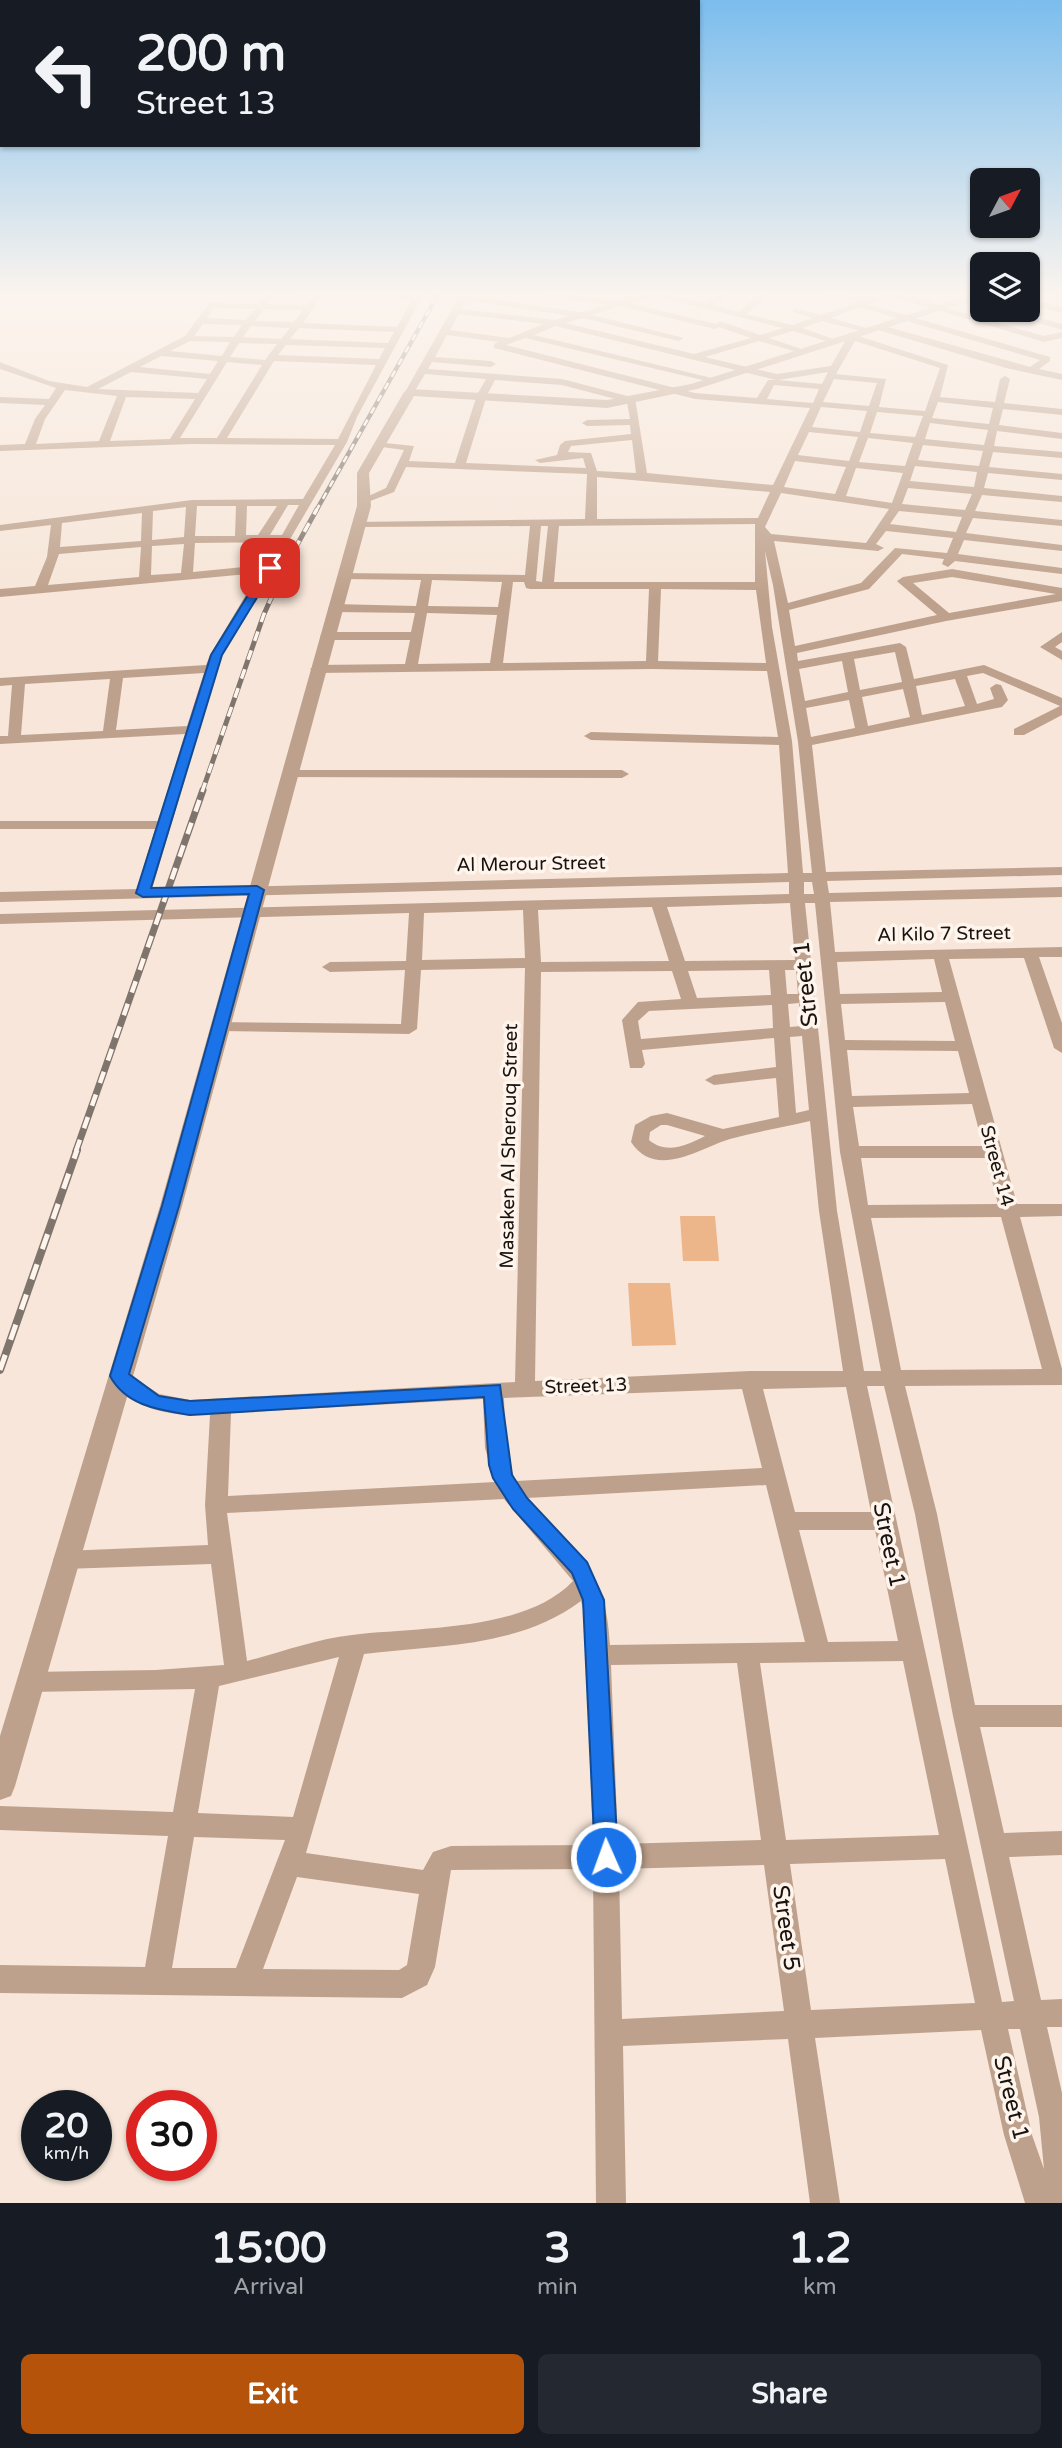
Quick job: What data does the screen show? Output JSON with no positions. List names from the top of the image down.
{
  "streets": {
    "street": [
      "Al Merour Street",
      "Al Kilo 7 Street",
      "Street 1",
      "Masaken Al Sherouq Street",
      "Street 14",
      "Street 13",
      "Street 5"
    ]
  },
  "crossings": [
    ["Al Merour Street", "Street 1"],
    ["Al Merour Street", "Masaken Al Sherouq Street"],
    ["Al Kilo 7 Street", "Street 1"],
    ["Al Kilo 7 Street", "Street 14"],
    ["Street 1", "Street 13"],
    ["Masaken Al Sherouq Street", "Street 13"],
    ["Street 14", "Street 13"]
  ],
  "north": "top right",
  "page": {
    "turn": ["200 m", "Street 13"],
    "speed": "20 km/h",
    "limit": "30",
    "eta": [
      "15:00",
      "Arrival",
      "3",
      "min",
      "1.2",
      "km"
    ],
    "buttons": ["Exit", "Share"]
  }
}
